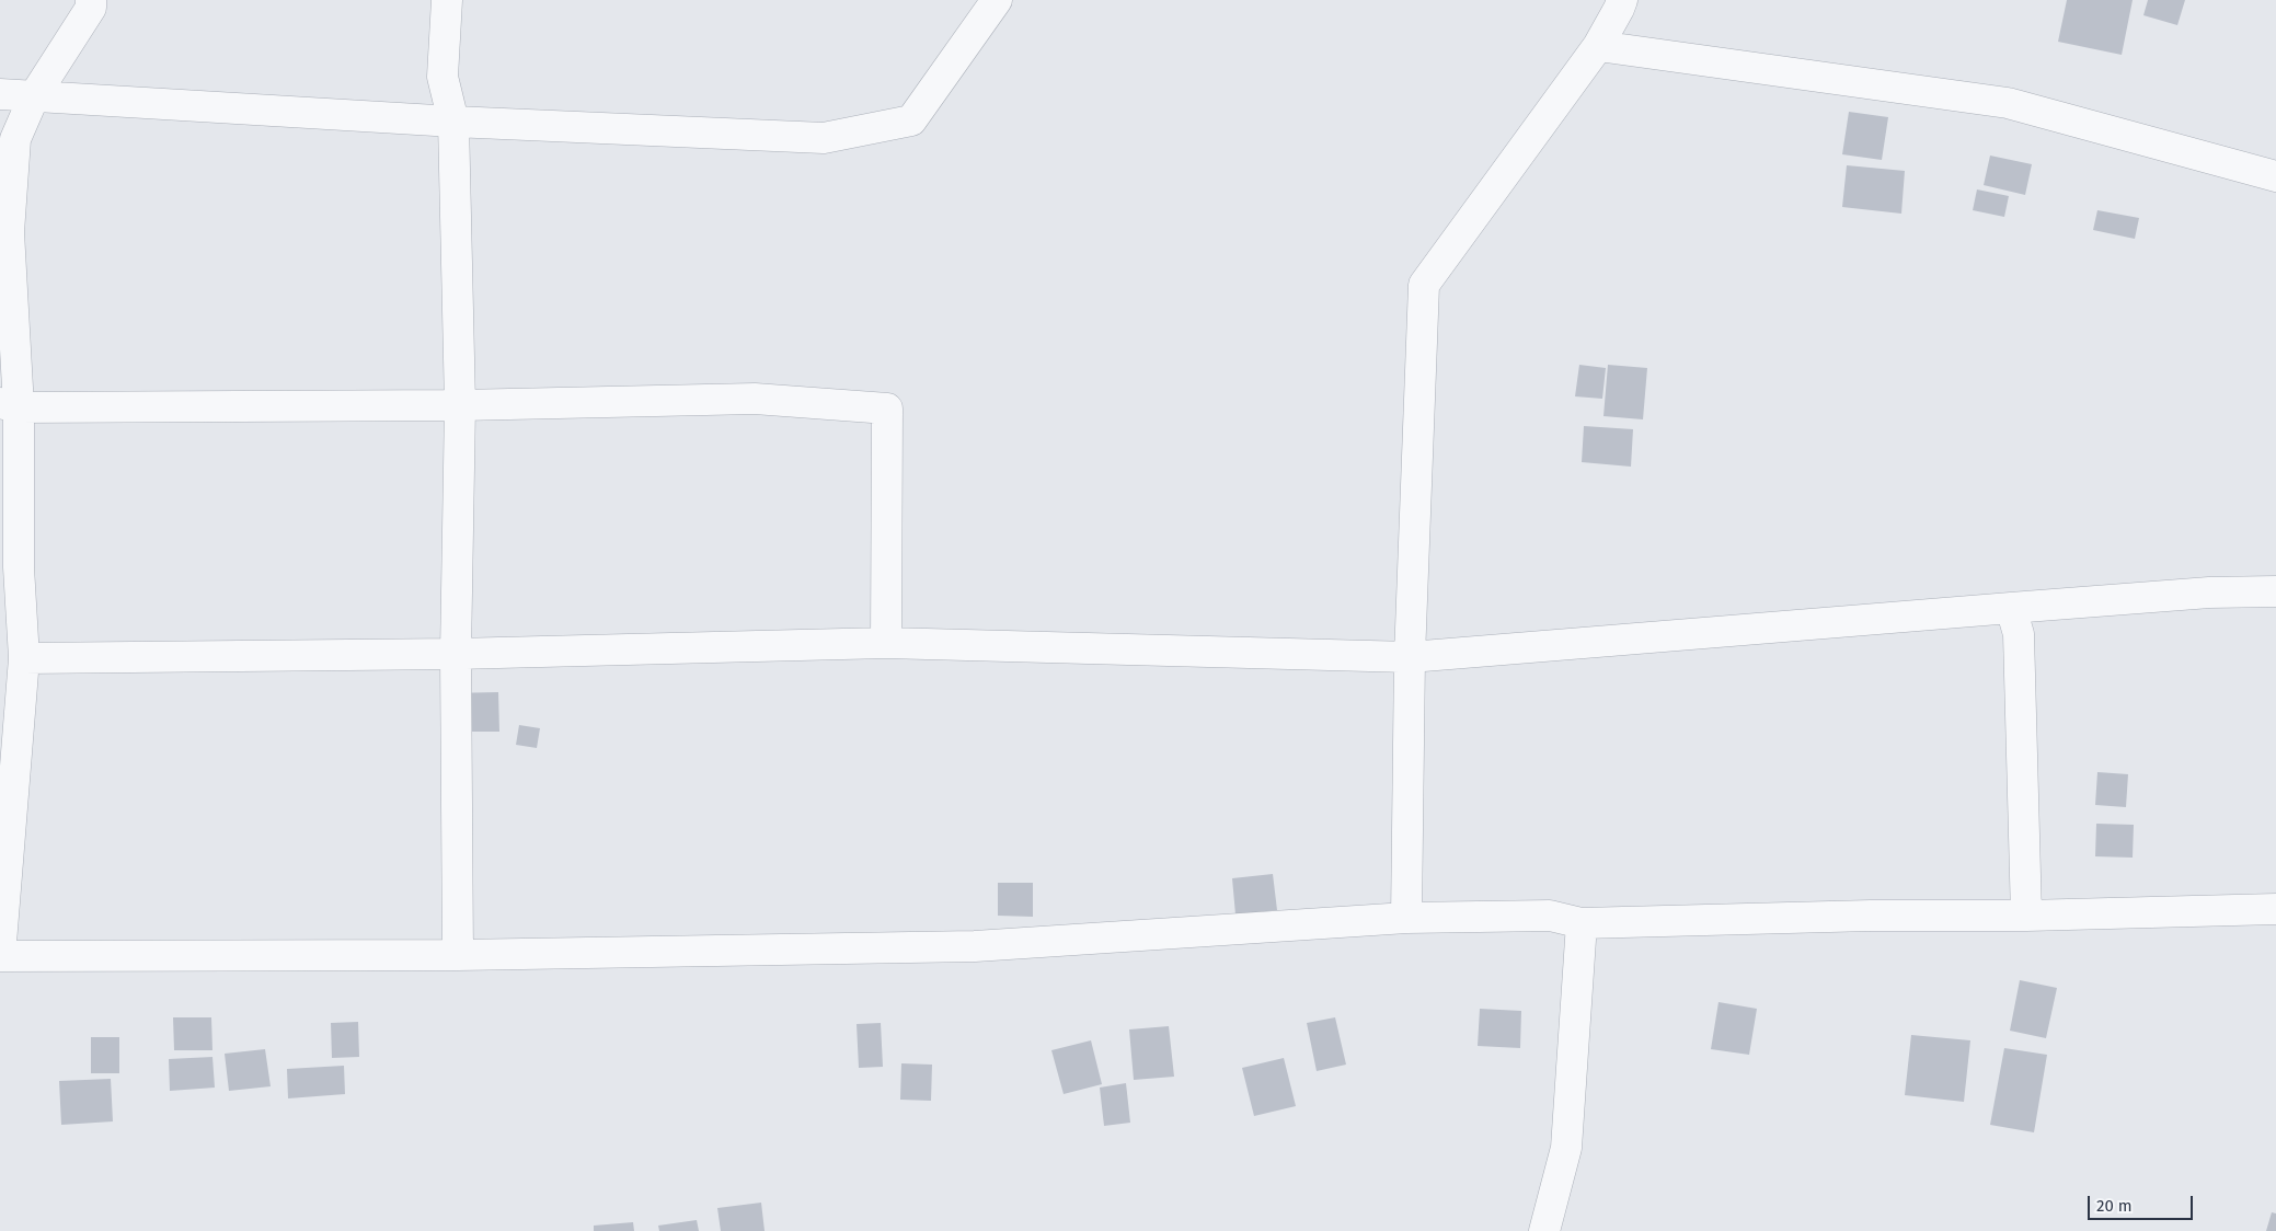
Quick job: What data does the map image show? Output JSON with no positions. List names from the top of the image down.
{
  "scale_bar": "20 m"
}
